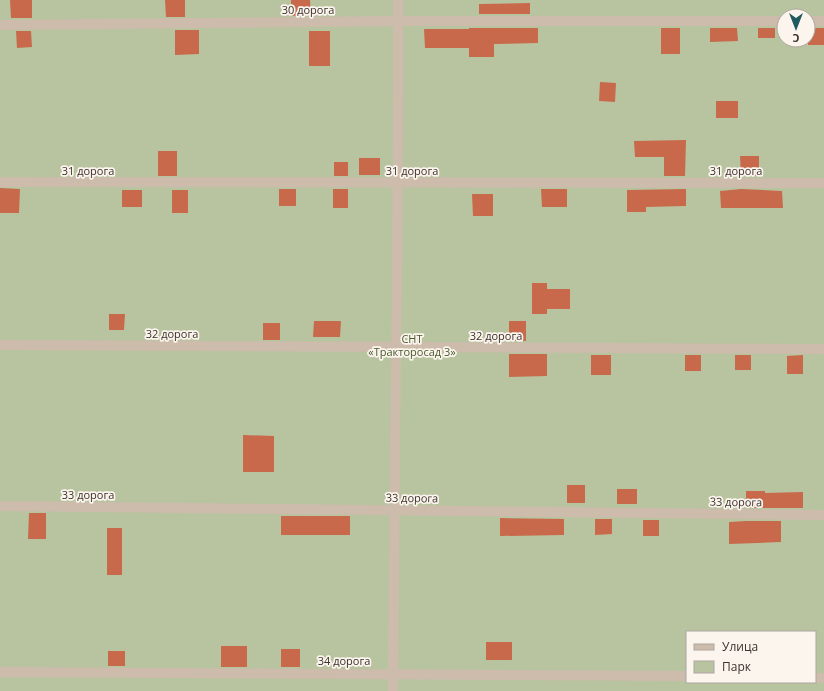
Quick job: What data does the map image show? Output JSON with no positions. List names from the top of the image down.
{
  "streets": {
    "street": [
      "30 дорога",
      "31 дорога",
      "32 дорога",
      "33 дорога",
      "34 дорога"
    ]
  },
  "parks": ["СНТ «Тракторосад 3»"],
  "legend": ["Улица", "Парк"],
  "north": "bottom"
}
